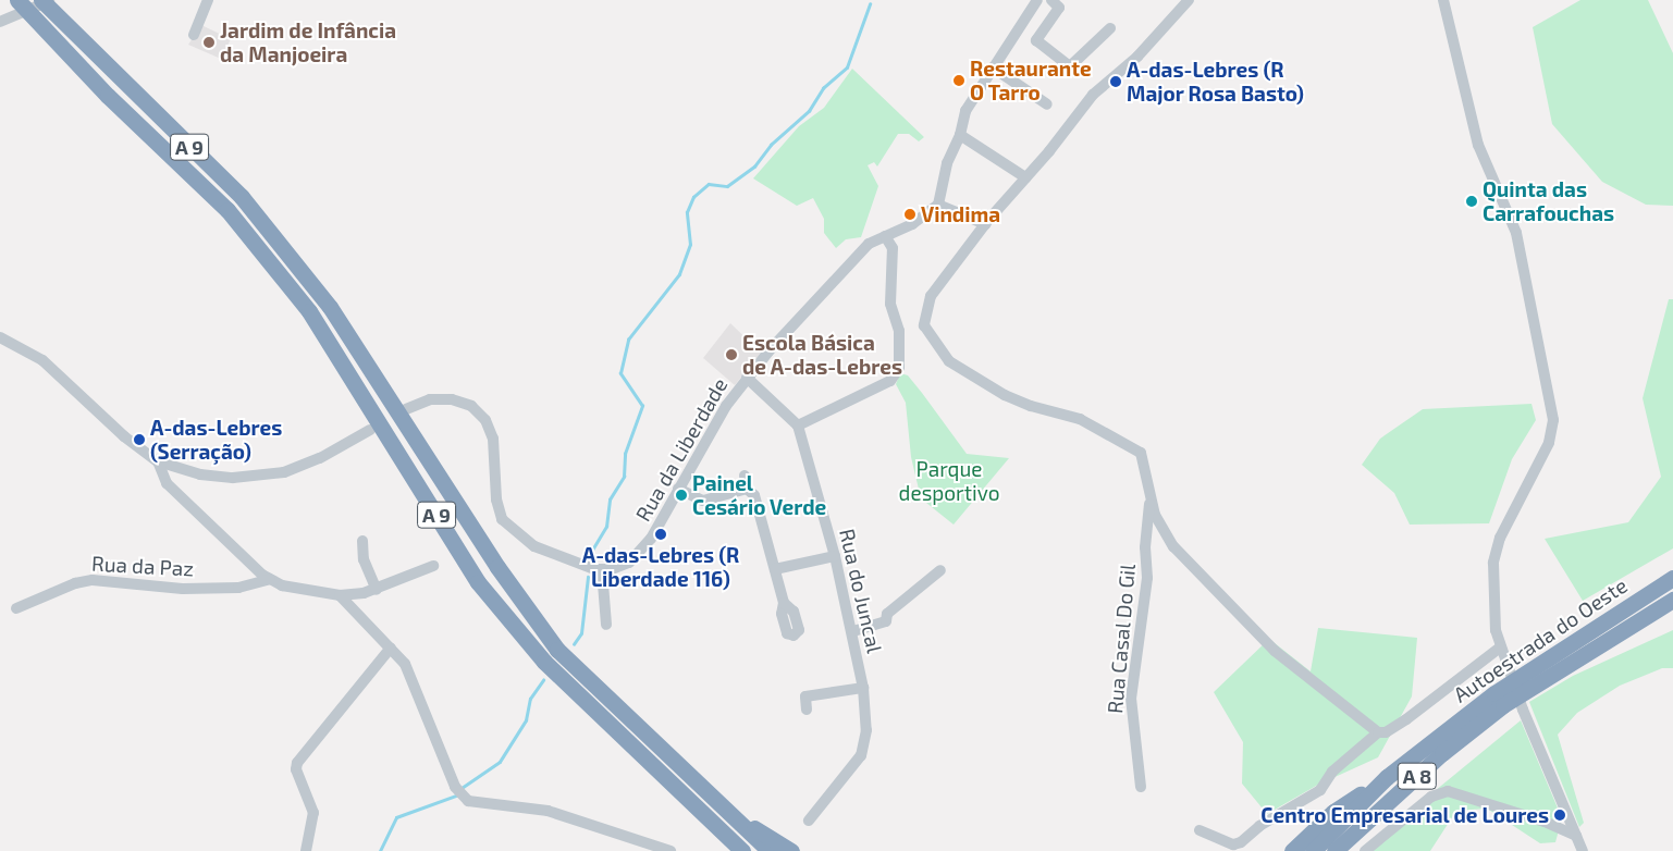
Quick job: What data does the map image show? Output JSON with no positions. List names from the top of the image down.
{
  "streets": {
    "highway": ["A 9", "Autoestrada do Oeste", "A 8"],
    "street": [
      "Rua da Liberdade",
      "Rua da Paz",
      "Rua do Juncal",
      "Rua Casal Do Gil"
    ]
  },
  "parks": ["Parque desportivo"],
  "places": [
    "Jardim de Infância da Manjoeira",
    "Restaurante O Tarro",
    "A-das-Lebres (R Major Rosa Basto)",
    "Quinta das Carrafouchas",
    "Vindima",
    "Escola Básica de A-das-Lebres",
    "A-das-Lebres (Serração)",
    "Painel Cesário Verde",
    "A-das-Lebres (R Liberdade 116)",
    "Centro Empresarial de Loures"
  ]
}
